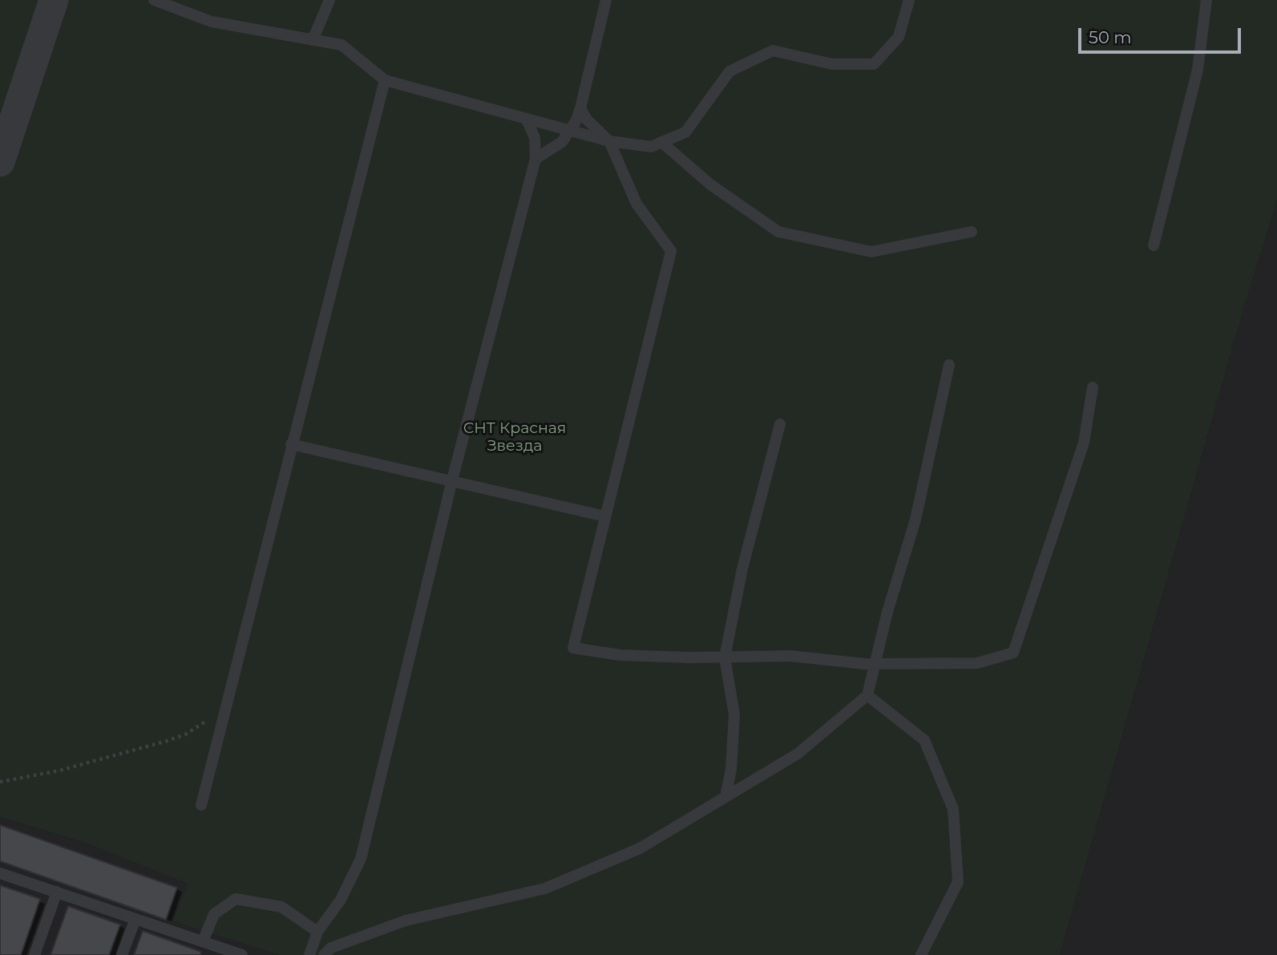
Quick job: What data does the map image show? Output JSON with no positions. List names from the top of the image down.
{
  "parks": ["СНТ Красная Звезда"],
  "scale_bar": "50 m"
}
